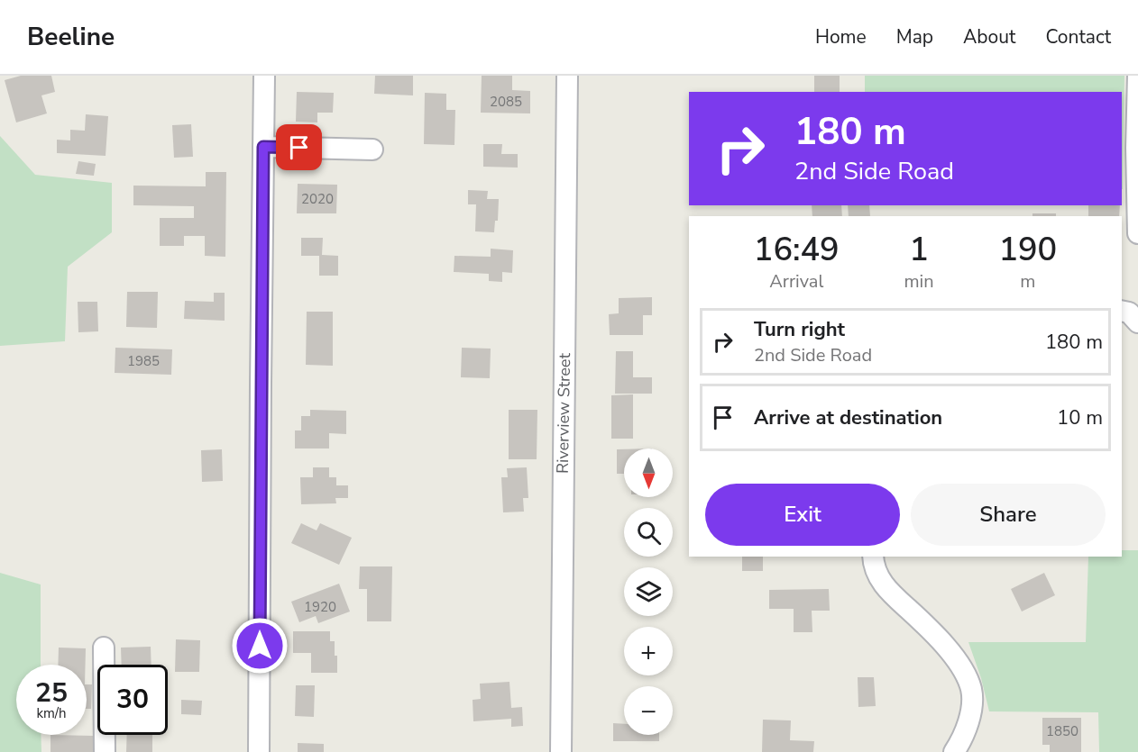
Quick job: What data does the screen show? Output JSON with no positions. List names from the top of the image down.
{
  "streets": {
    "street": ["Riverview Street"]
  },
  "house_numbers": [
    "2085",
    "2020",
    "1985",
    "1920",
    "1850"
  ],
  "north": "bottom",
  "page": {
    "header": "Beeline",
    "nav": [
      "Home",
      "Map",
      "About",
      "Contact"
    ],
    "turn": ["180 m", "2nd Side Road"],
    "eta": [
      "16:49",
      "Arrival",
      "1",
      "min",
      "190",
      "m"
    ],
    "list": [
      {
        "name": "Turn right",
        "note": "2nd Side Road",
        "value": "180 m"
      },
      {
        "name": "Arrive at destination",
        "value": "10 m"
      }
    ],
    "map_buttons": ["+", "−"],
    "buttons": ["Exit", "Share"],
    "speed": "25 km/h",
    "limit": "30"
  }
}
